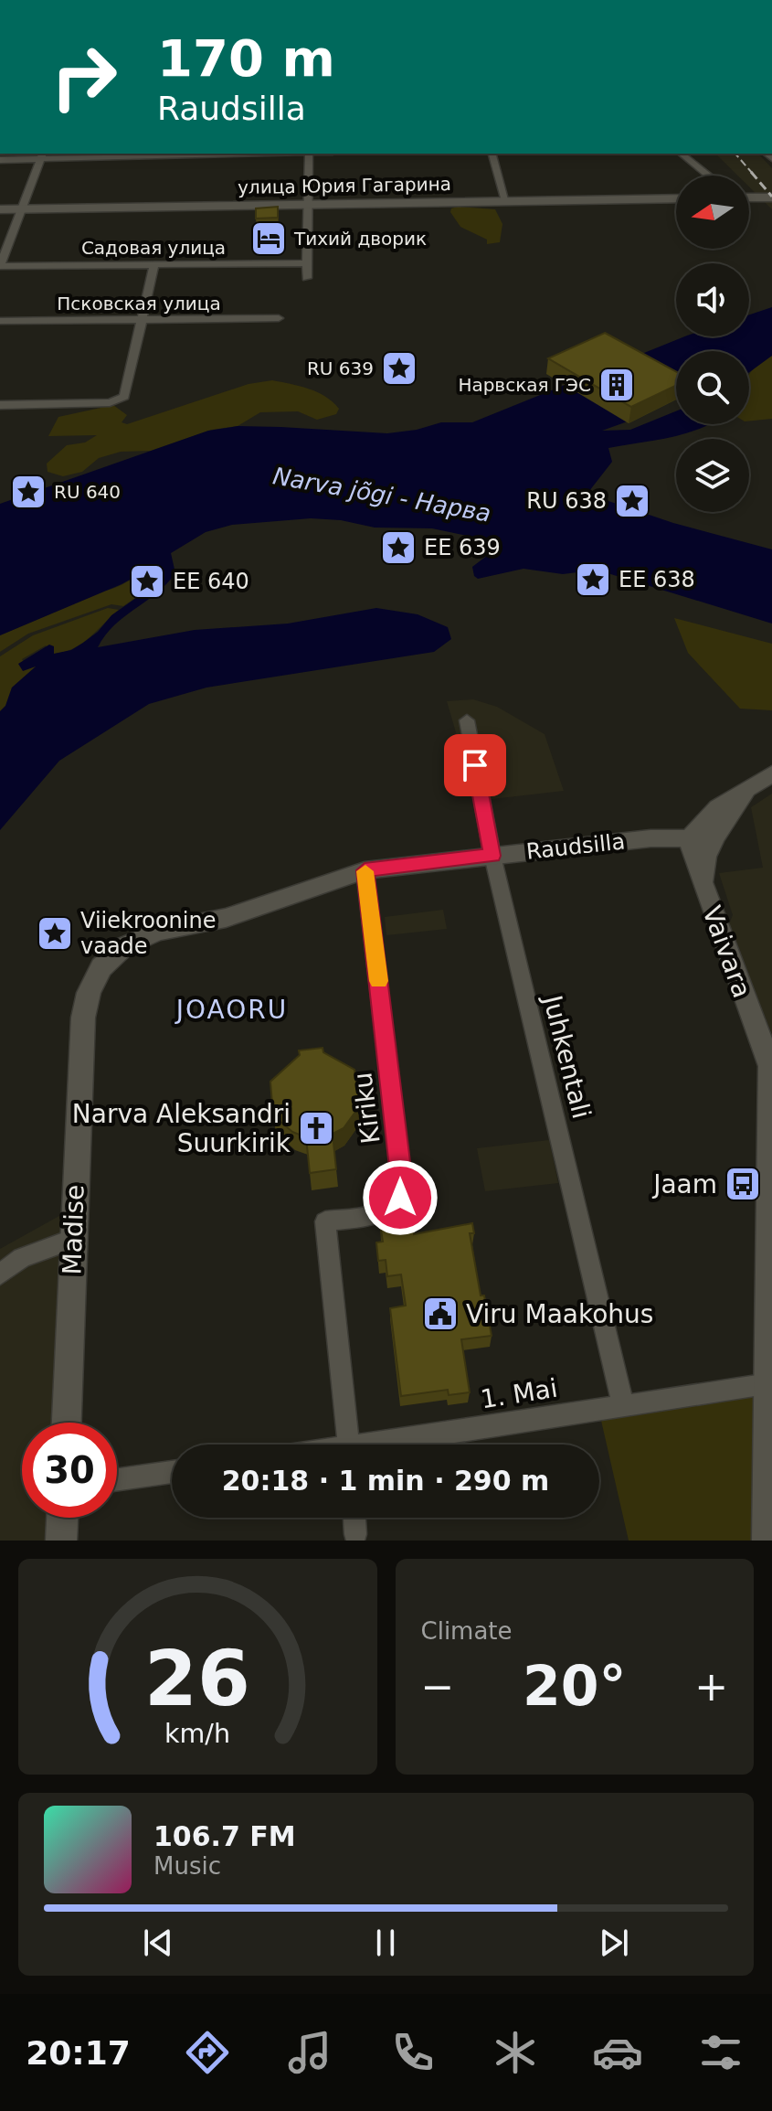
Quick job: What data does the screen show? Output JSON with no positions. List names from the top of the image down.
{
  "streets": {
    "street": [
      "улица Юрия Гагарина",
      "Садовая улица",
      "Псковская улица",
      "Raudsilla",
      "Vaivara",
      "Juhkentali",
      "Kiriku",
      "Madise",
      "1. Mai"
    ]
  },
  "crossings": [
    ["Raudsilla", "Vaivara"],
    ["Raudsilla", "Juhkentali"],
    ["Raudsilla", "Kiriku"],
    ["Raudsilla", "Madise"],
    ["Vaivara", "1. Mai"],
    ["Juhkentali", "1. Mai"]
  ],
  "districts": ["JOAORU"],
  "water": ["Narva jõgi - Нарва"],
  "places": {
    "hotel": ["Тихий дворик"],
    "place": [
      "RU 639",
      "RU 640",
      "RU 638",
      "EE 639",
      "EE 638",
      "EE 640",
      "Viiekroonine vaade"
    ],
    "building": ["Нарвская ГЭС"],
    "church": ["Narva Aleksandri Suurkirik"],
    "bus stop": ["Jaam"],
    "public building": ["Viru Maakohus"]
  },
  "north": "left",
  "page": {
    "turn": ["170 m", "Raudsilla"],
    "limit": "30",
    "trip": "20:18 · 1 min · 290 m",
    "tile": "Climate",
    "heat": ["−", "20°", "+"],
    "song": ["106.7 FM", "Music"],
    "tabs": "20:17",
    "gauge": ["26", "km/h"]
  }
}
